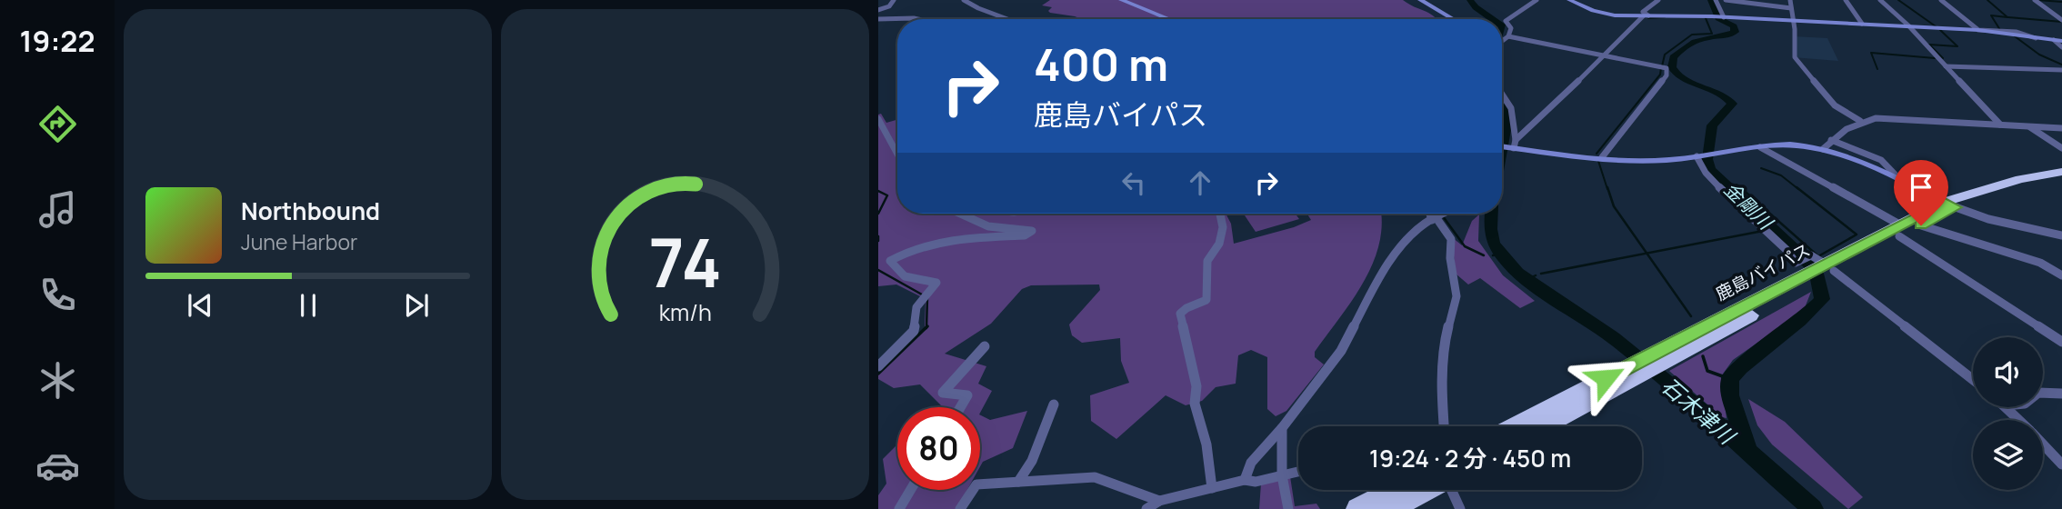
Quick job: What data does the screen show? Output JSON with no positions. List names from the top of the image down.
{
  "streets": {
    "highway": ["鹿島バイパス"]
  },
  "water": ["金剛川", "石木津川"],
  "page": {
    "tabs": "19:22",
    "turn": ["400 m", "鹿島バイパス"],
    "song": ["Northbound", "June Harbor"],
    "limit": "80",
    "trip": "19:24 · 2 分 · 450 m",
    "gauge": ["74", "km/h"]
  }
}
